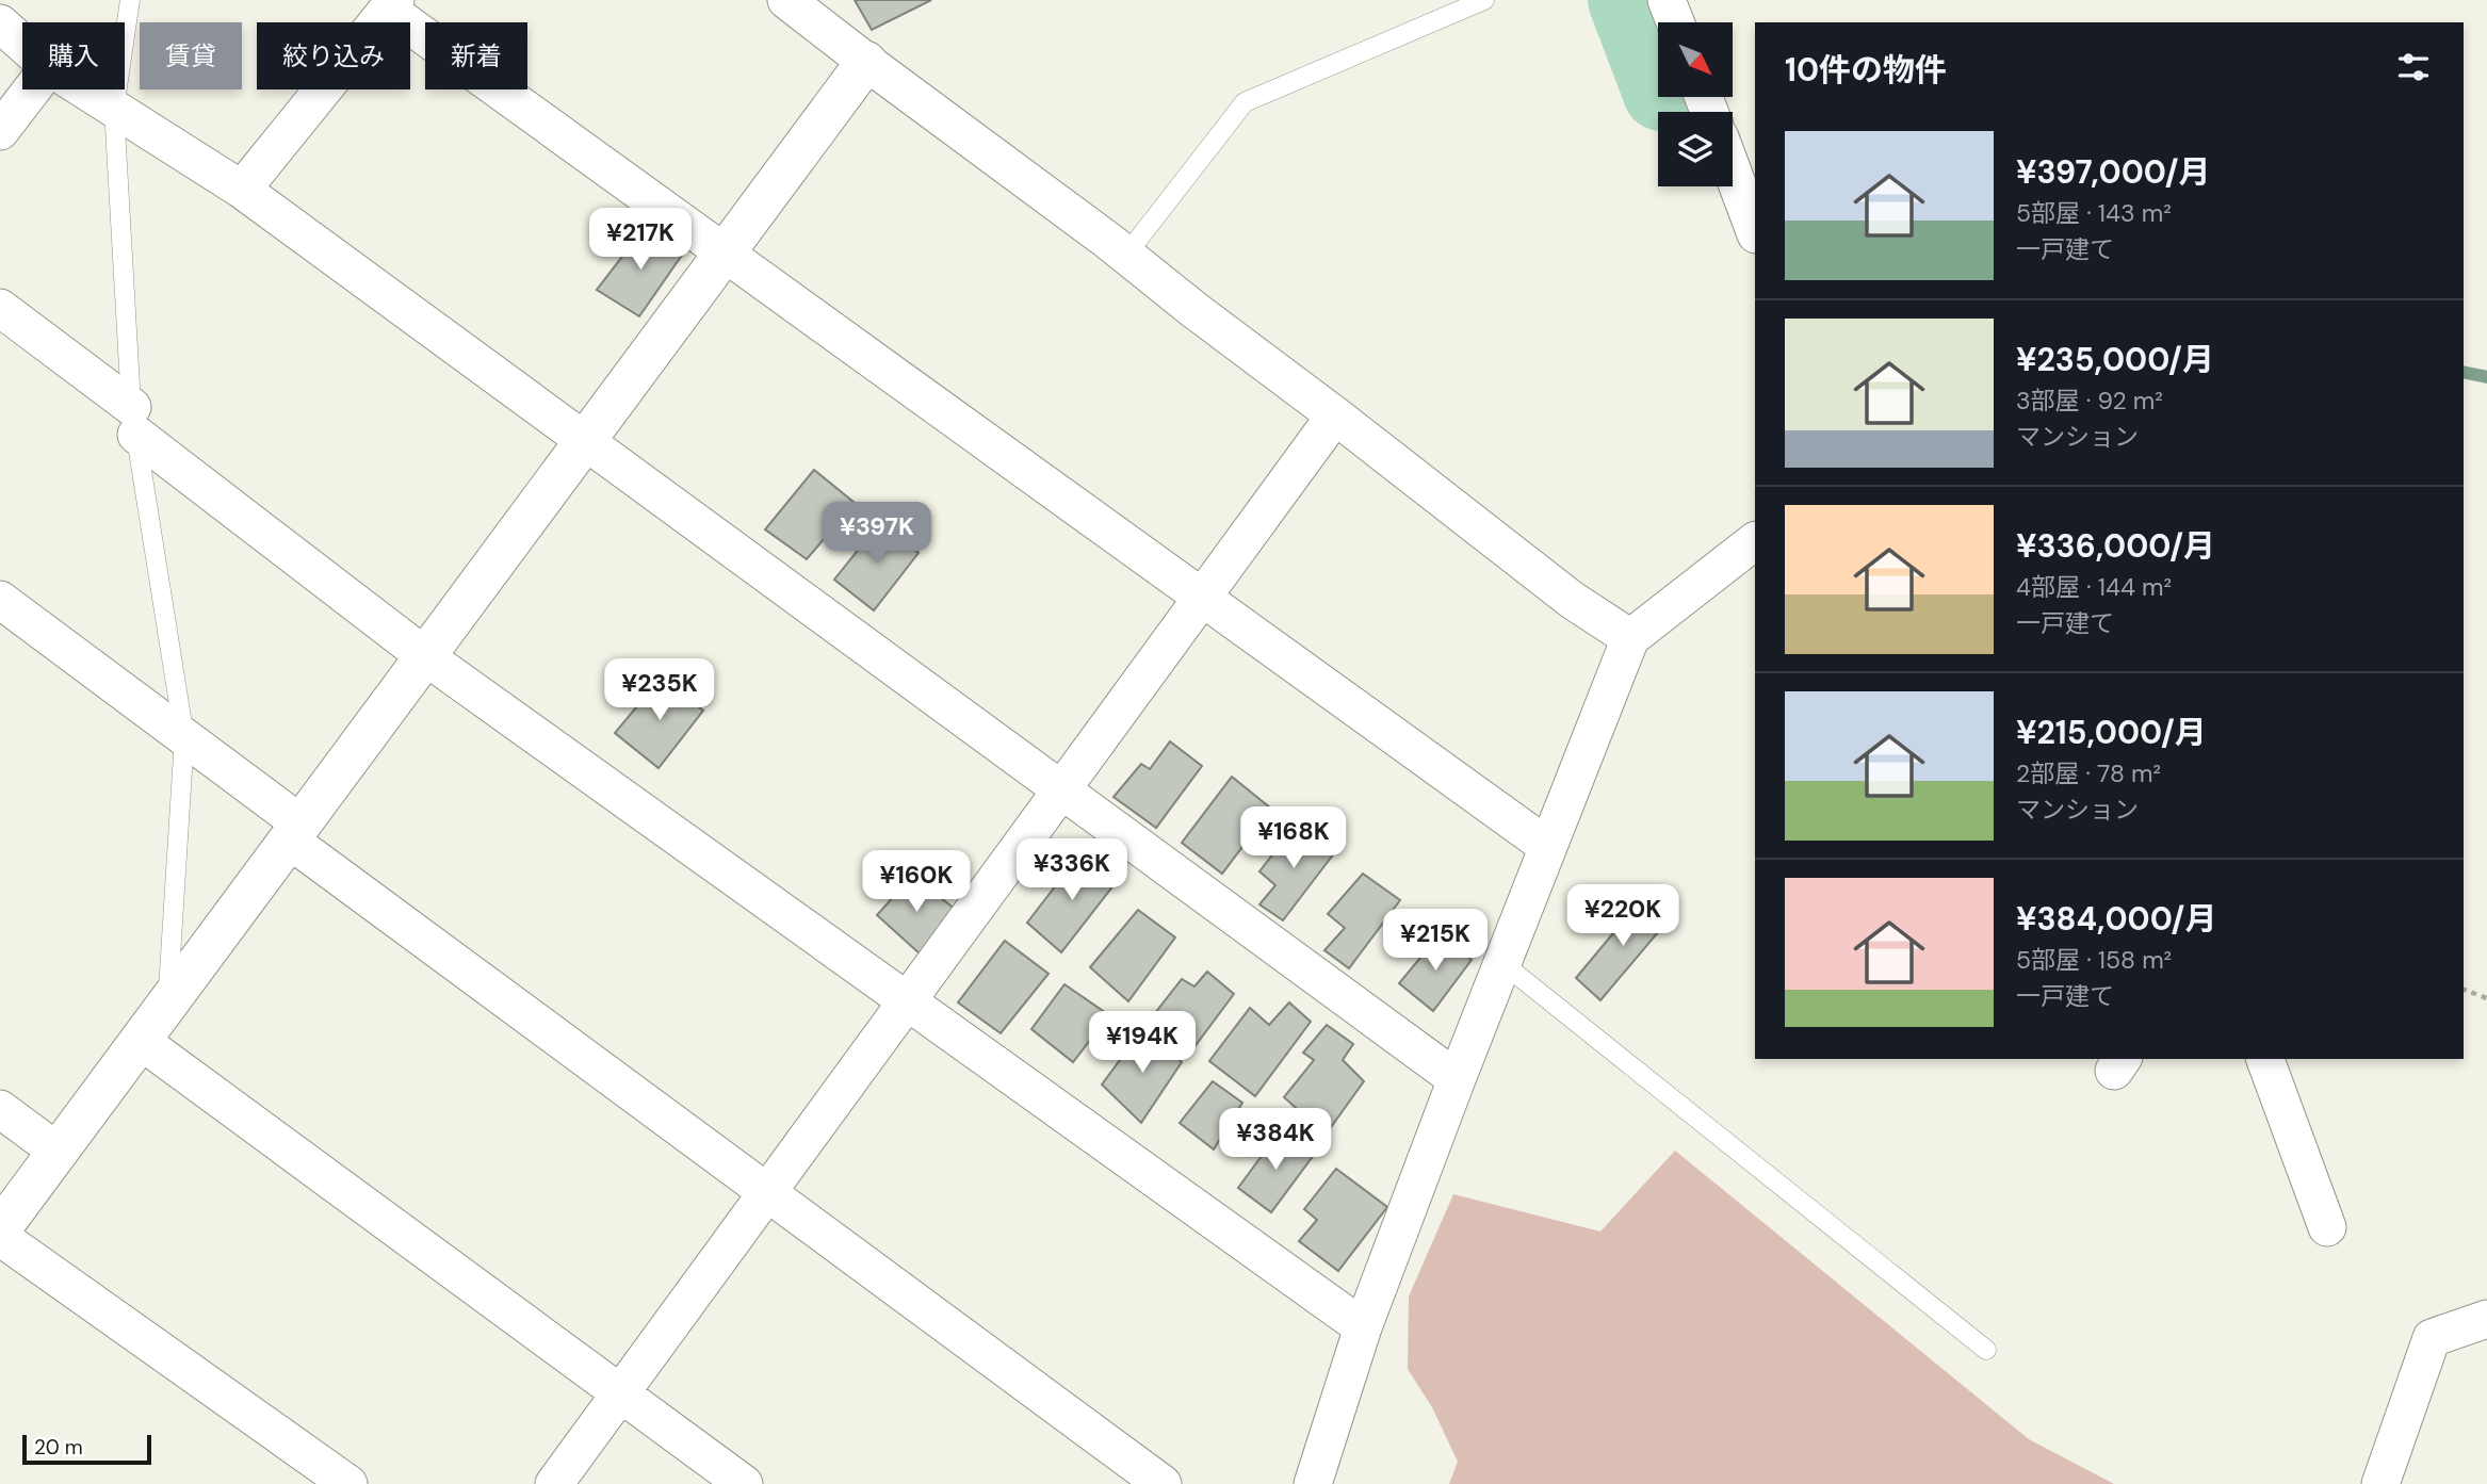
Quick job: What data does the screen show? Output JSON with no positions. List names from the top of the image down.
{
  "scale_bar": "20 m",
  "north": "bottom right",
  "page": {
    "chip": [
      "購入",
      "賃貸",
      "絞り込み",
      "新着"
    ],
    "heading": "10件の物件",
    "list": [
      {
        "name": "¥397,000/月",
        "note": "5部屋 · 143 m² · 一戸建て"
      },
      {
        "name": "¥235,000/月",
        "note": "3部屋 · 92 m² · マンション"
      },
      {
        "name": "¥336,000/月",
        "note": "4部屋 · 144 m² · 一戸建て"
      },
      {
        "name": "¥215,000/月",
        "note": "2部屋 · 78 m² · マンション"
      },
      {
        "name": "¥384,000/月",
        "note": "5部屋 · 158 m² · 一戸建て"
      }
    ],
    "price": [
      "¥217K",
      "¥397K",
      "¥235K",
      "¥168K",
      "¥336K",
      "¥160K",
      "¥220K",
      "¥215K",
      "¥194K",
      "¥384K"
    ],
    "scale": "20 m"
  }
}
